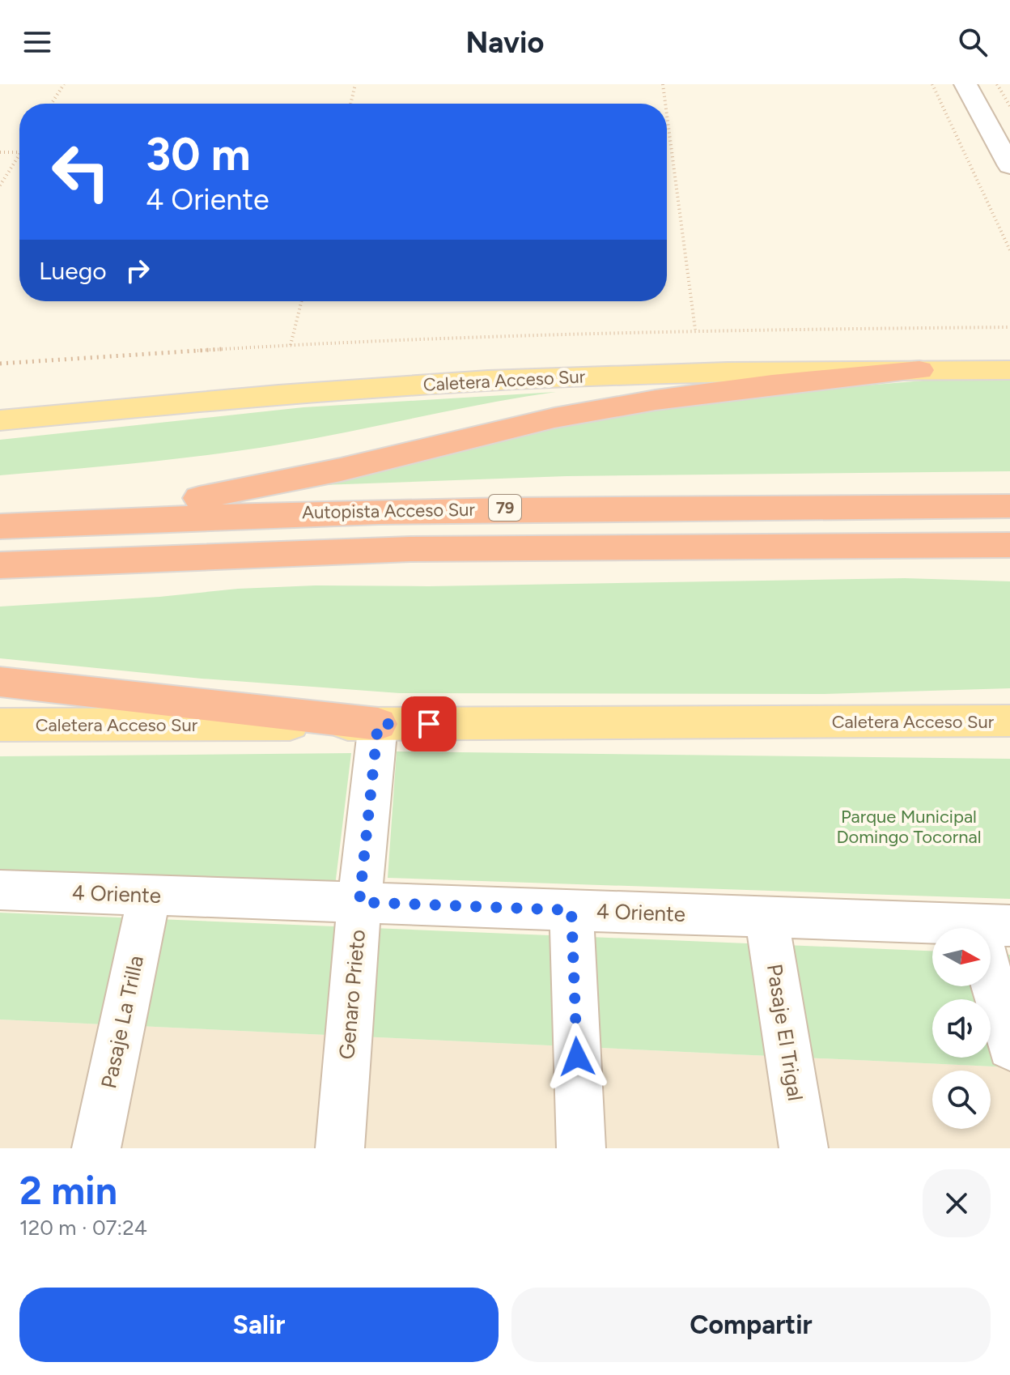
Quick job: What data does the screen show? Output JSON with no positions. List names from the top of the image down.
{
  "streets": {
    "highway": ["79", "Autopista Acceso Sur"],
    "main road": ["Caletera Acceso Sur"],
    "street": [
      "4 Oriente",
      "Genaro Prieto",
      "Pasaje La Trilla",
      "Pasaje El Trigal"
    ]
  },
  "crossings": [
    ["Caletera Acceso Sur", "Genaro Prieto"],
    ["4 Oriente", "Genaro Prieto"],
    ["4 Oriente", "Pasaje La Trilla"],
    ["4 Oriente", "Pasaje El Trigal"]
  ],
  "parks": ["Parque Municipal Domingo Tocornal"],
  "north": "right",
  "page": {
    "header": "Navio",
    "turn": ["30 m", "4 Oriente"],
    "then": "Luego",
    "heading": ["2 min", "120 m · 07:24"],
    "buttons": ["Salir", "Compartir"]
  }
}
